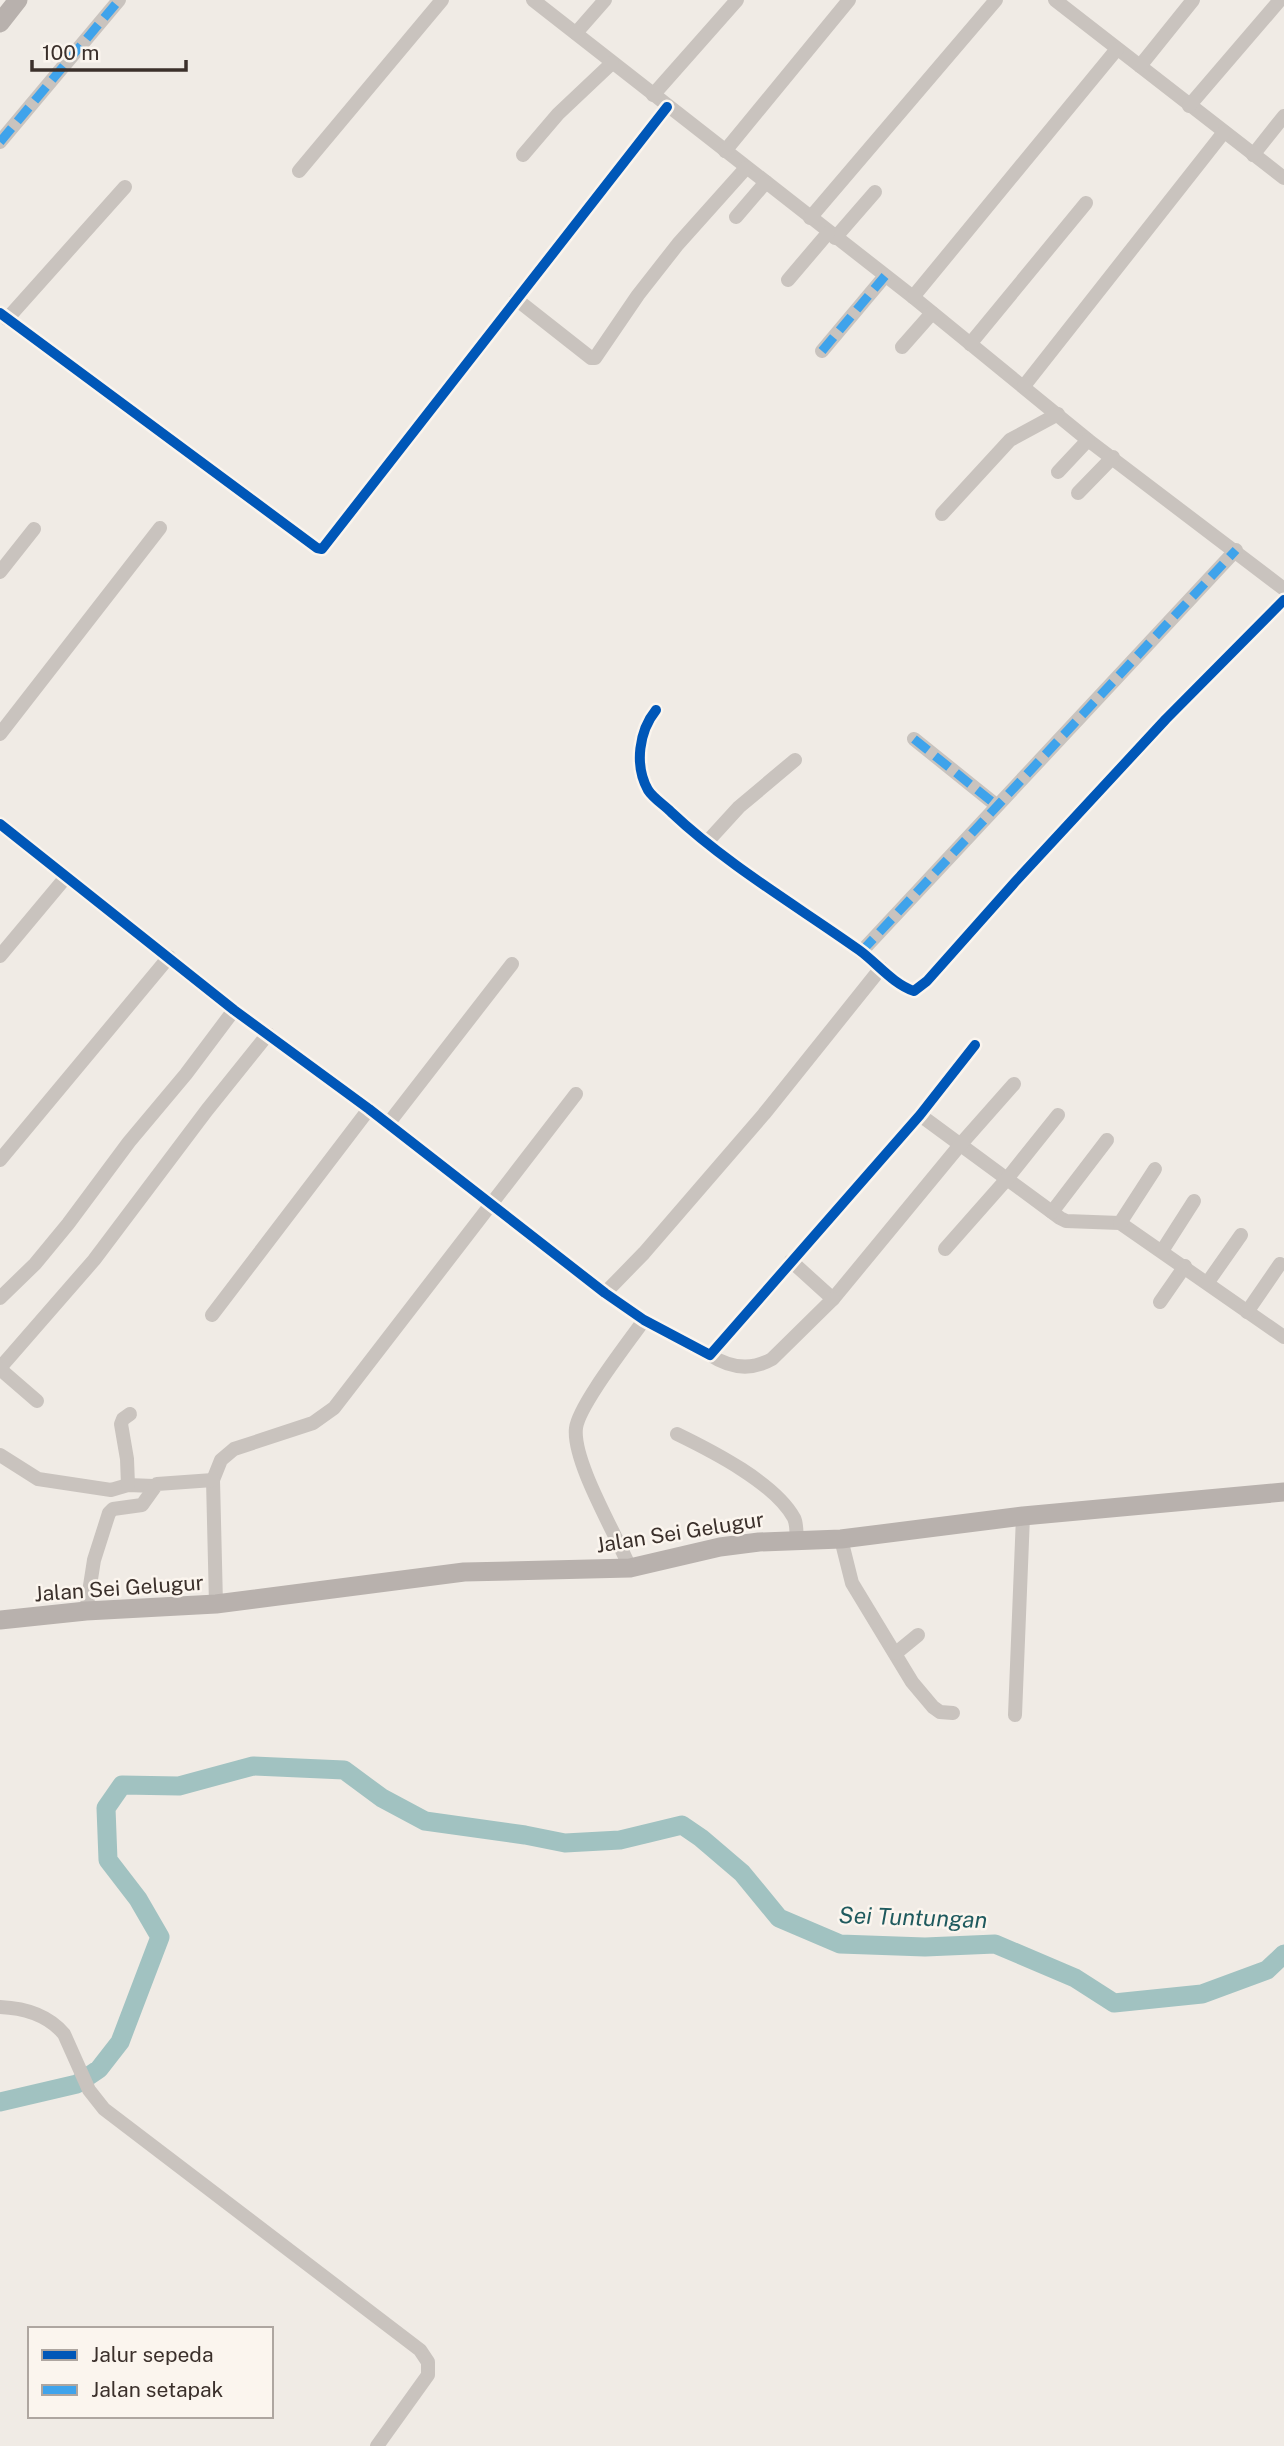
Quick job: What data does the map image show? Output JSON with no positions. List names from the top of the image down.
{
  "streets": {
    "main road": ["Jalan Sei Gelugur"]
  },
  "water": ["Sei Tuntungan"],
  "legend": ["Jalur sepeda", "Jalan setapak"],
  "scale_bar": "100 m"
}
